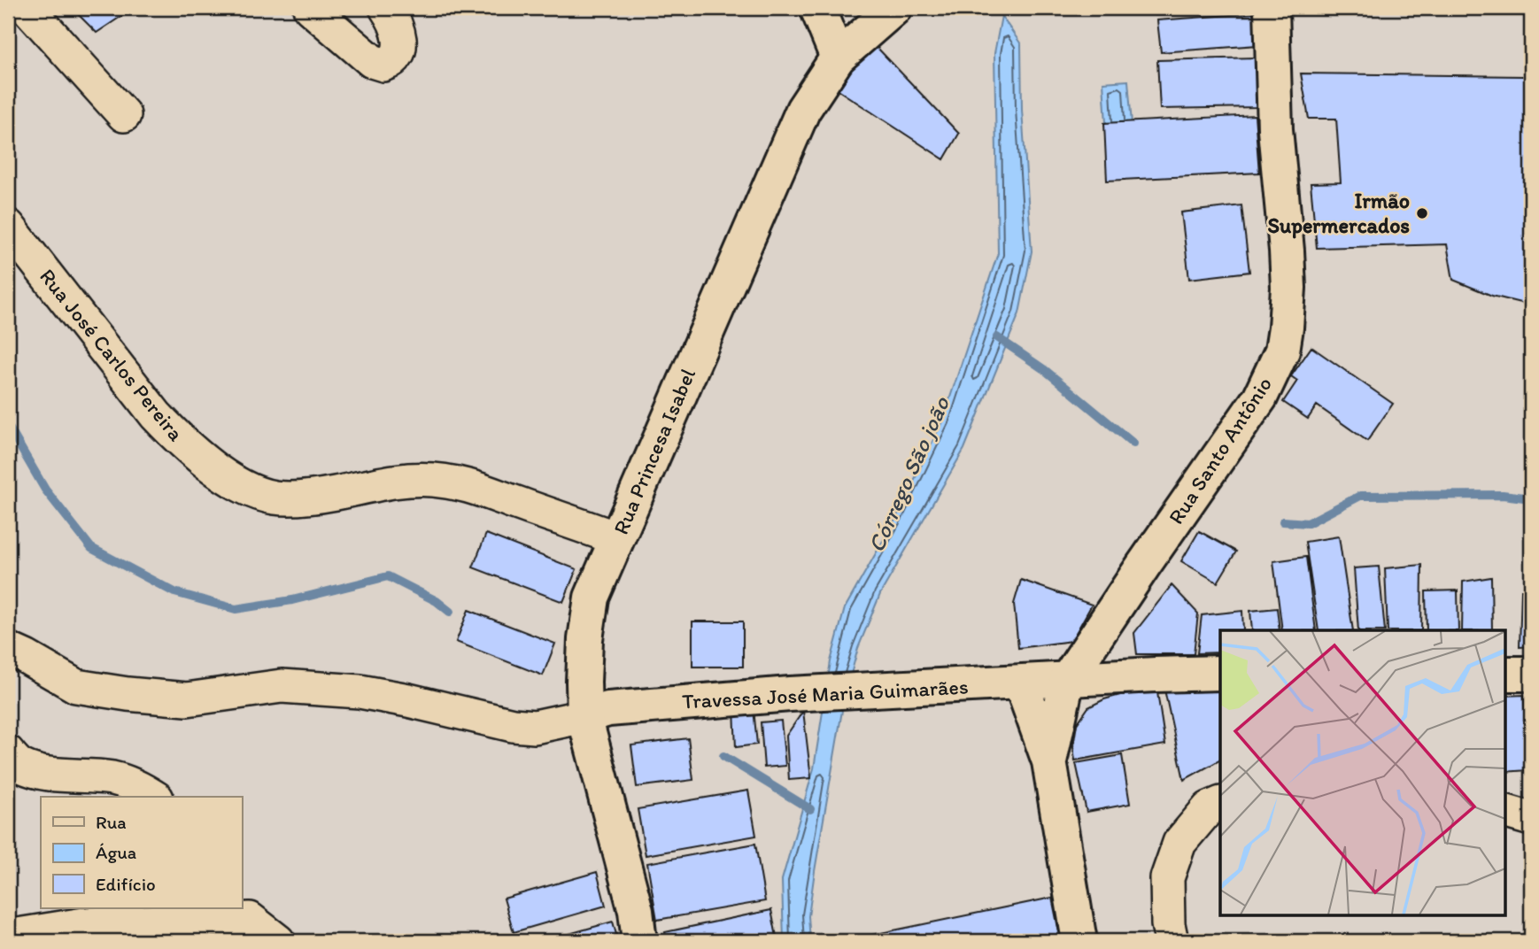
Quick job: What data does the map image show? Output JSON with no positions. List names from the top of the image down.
{
  "streets": {
    "main road": ["Rua Santo Antônio", "Rua Princesa Isabel", "Travessa José Maria Guimarães"],
    "street": ["Rua José Carlos Pereira"]
  },
  "crossings": [
    ["Rua José Carlos Pereira", "Rua Princesa Isabel"],
    ["Rua Santo Antônio", "Travessa José Maria Guimarães"],
    ["Rua Princesa Isabel", "Travessa José Maria Guimarães"]
  ],
  "water": ["Córrego São joão"],
  "places": ["Irmão Supermercados"],
  "legend": ["Rua", "Água", "Edifício"]
}
